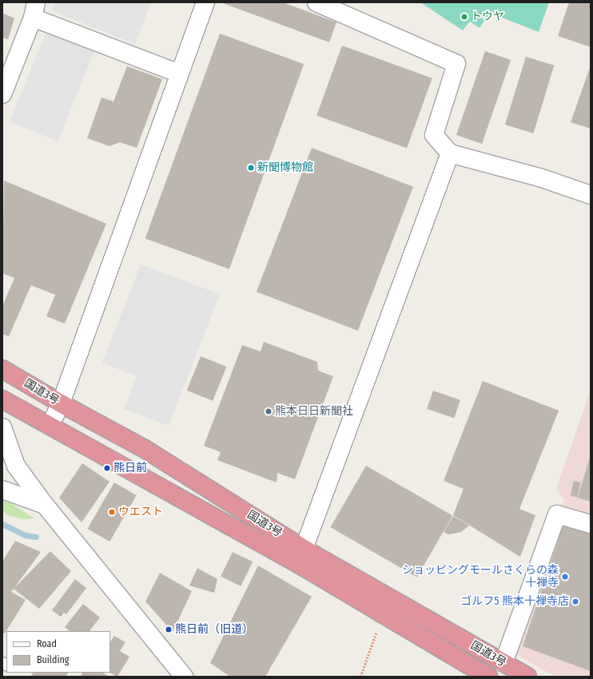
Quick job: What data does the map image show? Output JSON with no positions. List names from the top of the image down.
{
  "streets": {
    "highway": ["国道3号"]
  },
  "places": [
    "トウヤ",
    "新聞博物館",
    "熊本日日新聞社",
    "熊日前",
    "ウエスト",
    "ショッピングモールさくらの森 十禅寺",
    "ゴルフ5 熊本十禅寺店",
    "熊日前（旧道）"
  ],
  "legend": ["Road", "Building"]
}
